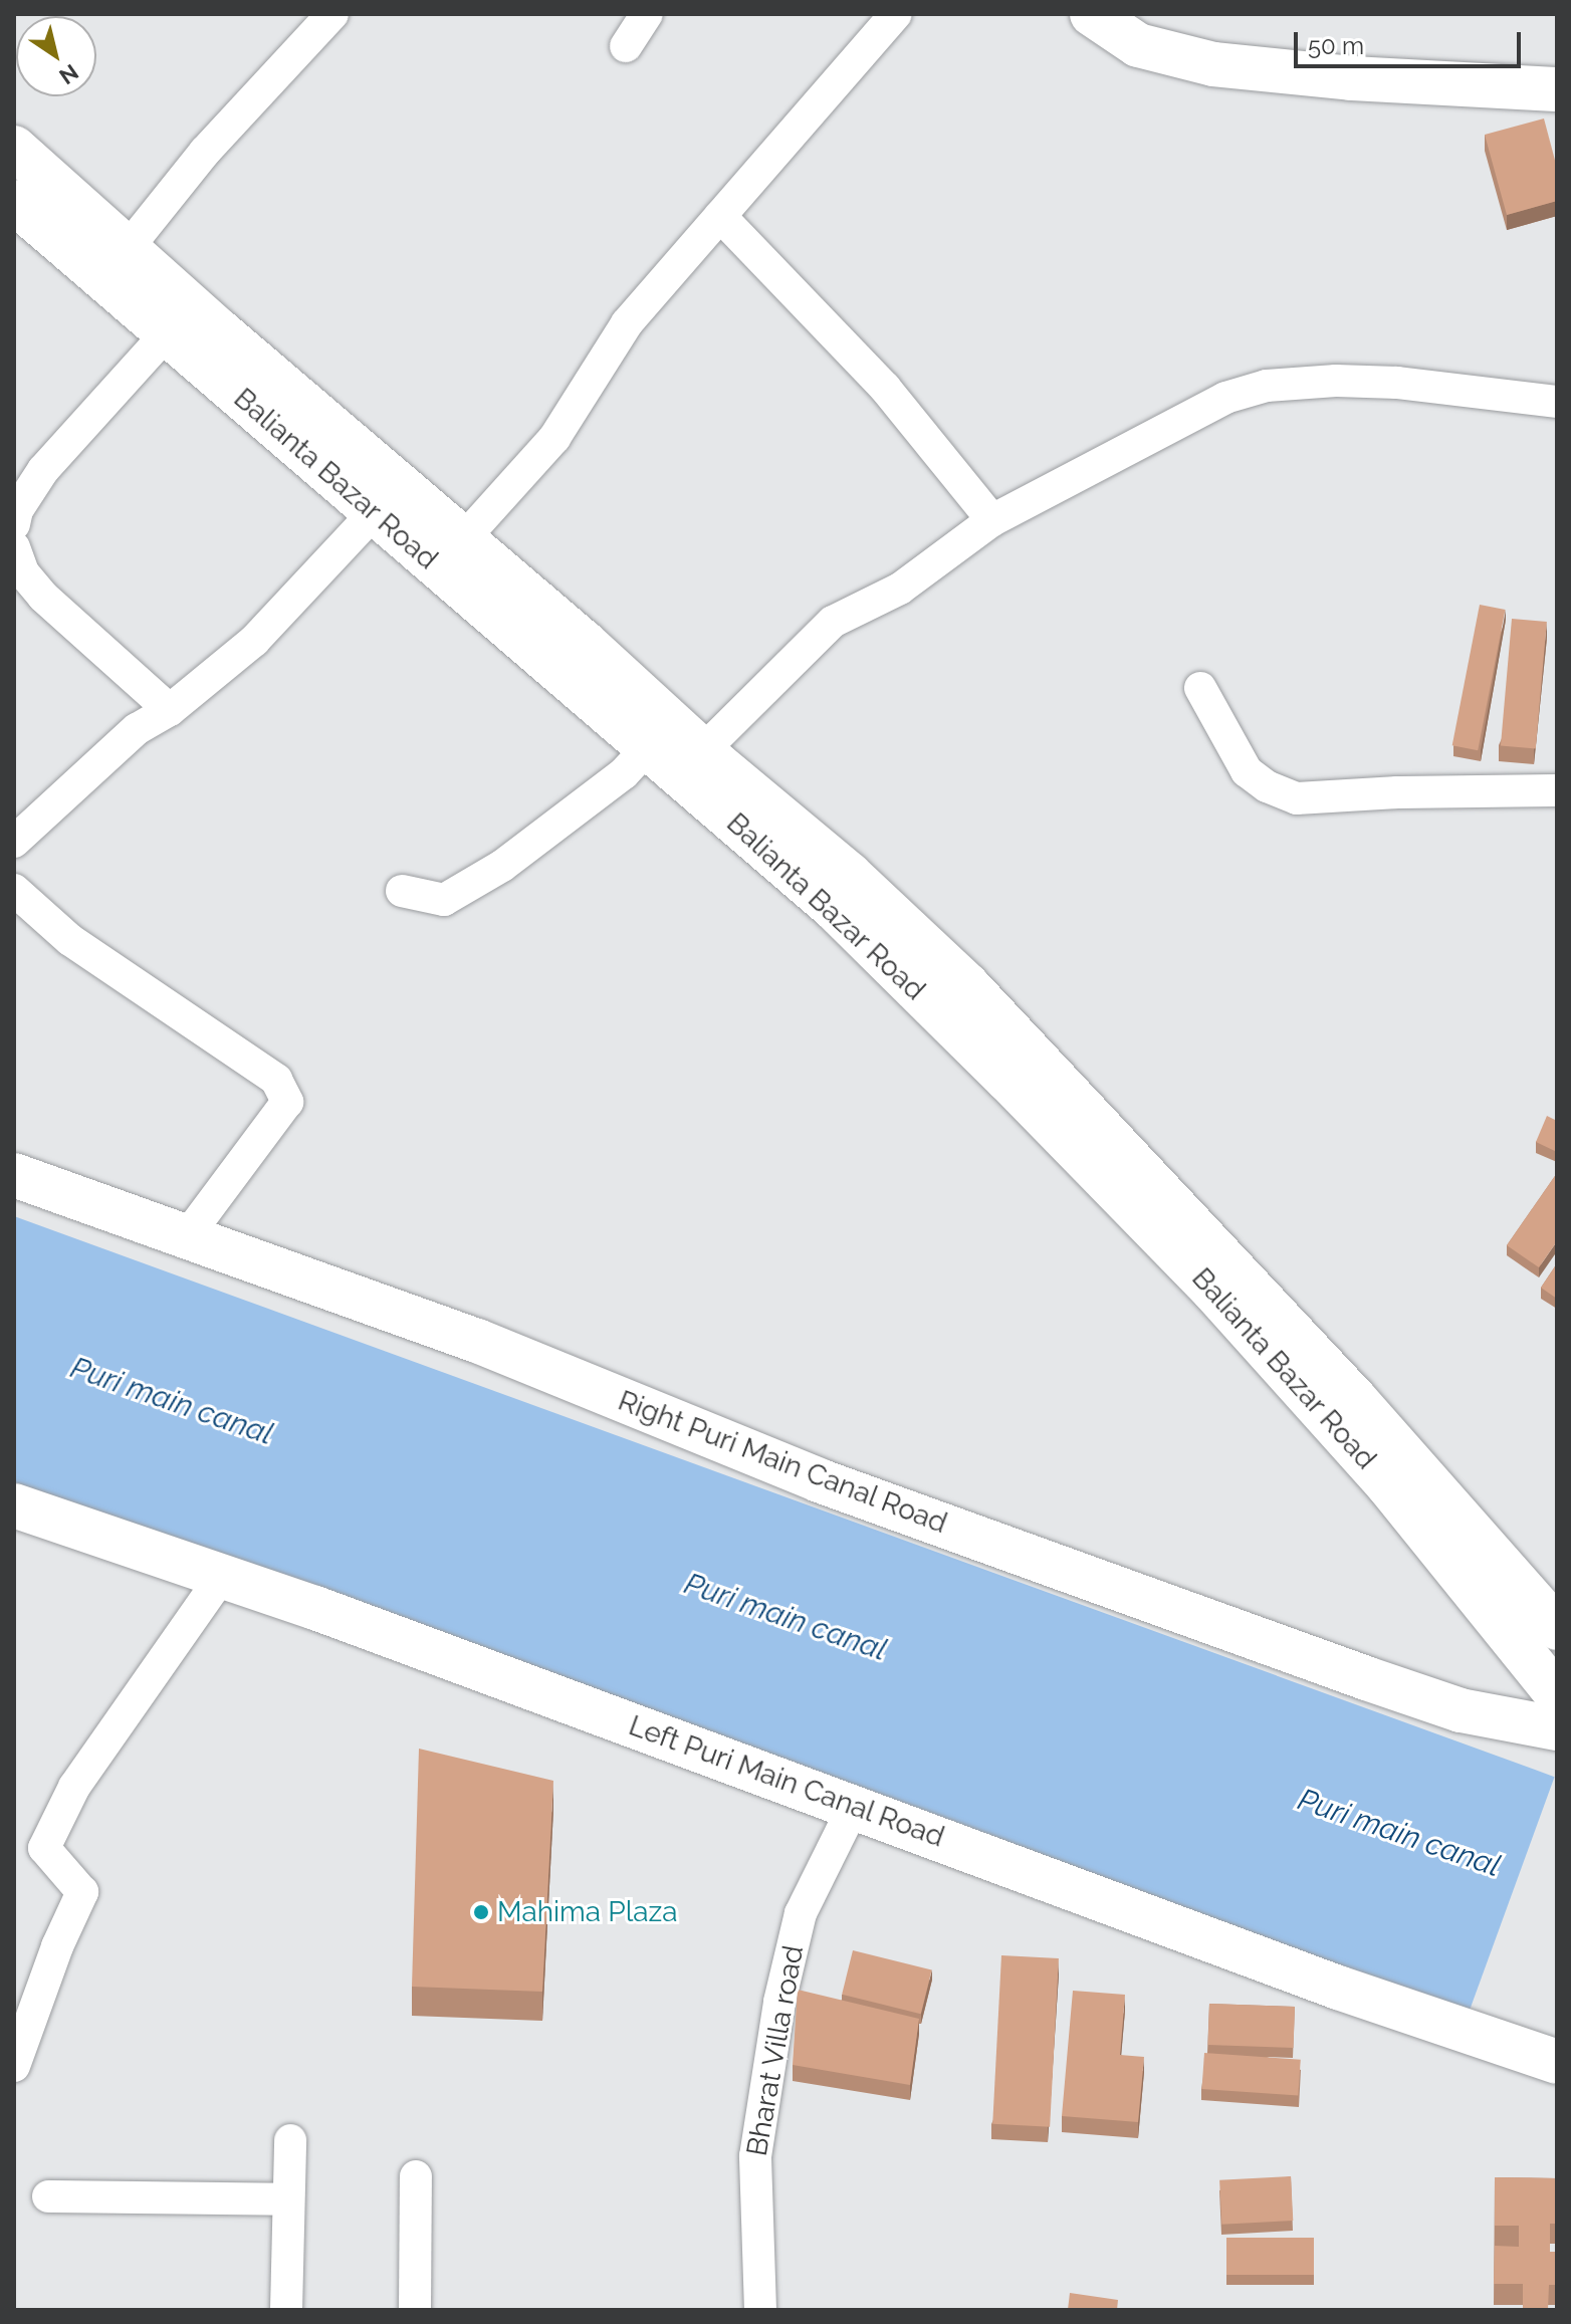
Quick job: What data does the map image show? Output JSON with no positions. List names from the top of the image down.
{
  "streets": {
    "street": [
      "Balianta Bazar Road",
      "Right Puri Main Canal Road",
      "Left Puri Main Canal Road",
      "Bharat Villa road"
    ]
  },
  "crossings": [
    ["Left Puri Main Canal Road", "Bharat Villa road"]
  ],
  "water": ["Puri main canal"],
  "places": ["Mahima Plaza"],
  "scale_bar": "50 m",
  "north": "bottom right"
}
